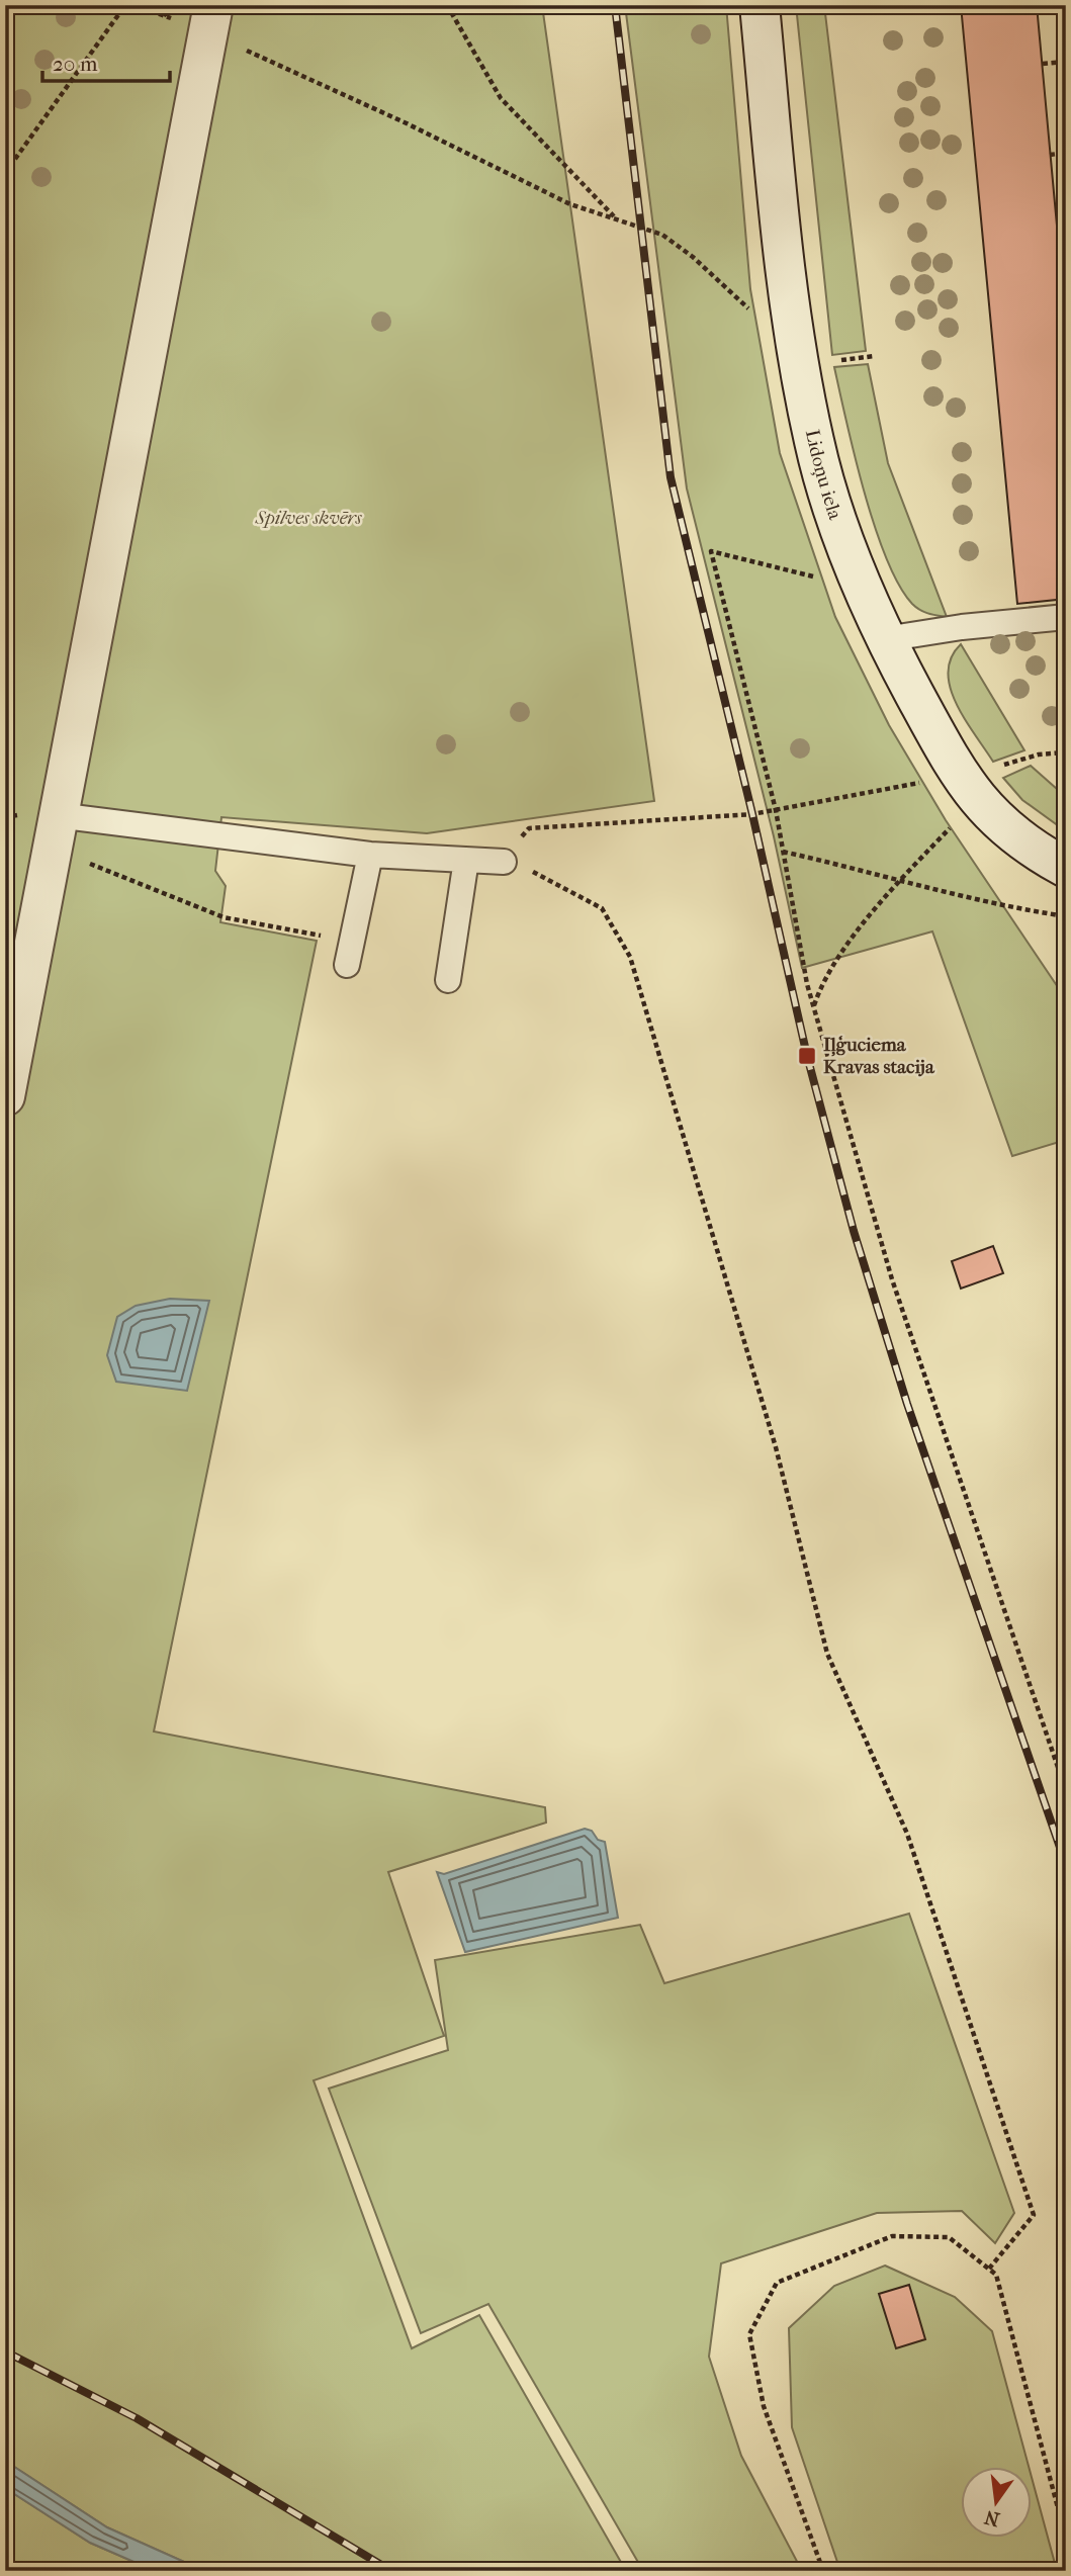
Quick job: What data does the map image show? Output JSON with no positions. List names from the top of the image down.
{
  "streets": {
    "street": ["Lidoņu iela"]
  },
  "parks": ["Spilves skvērs"],
  "places": {
    "transit": ["Iļģuciema Kravas stacija"]
  },
  "scale_bar": "20 m",
  "north": "bottom"
}
